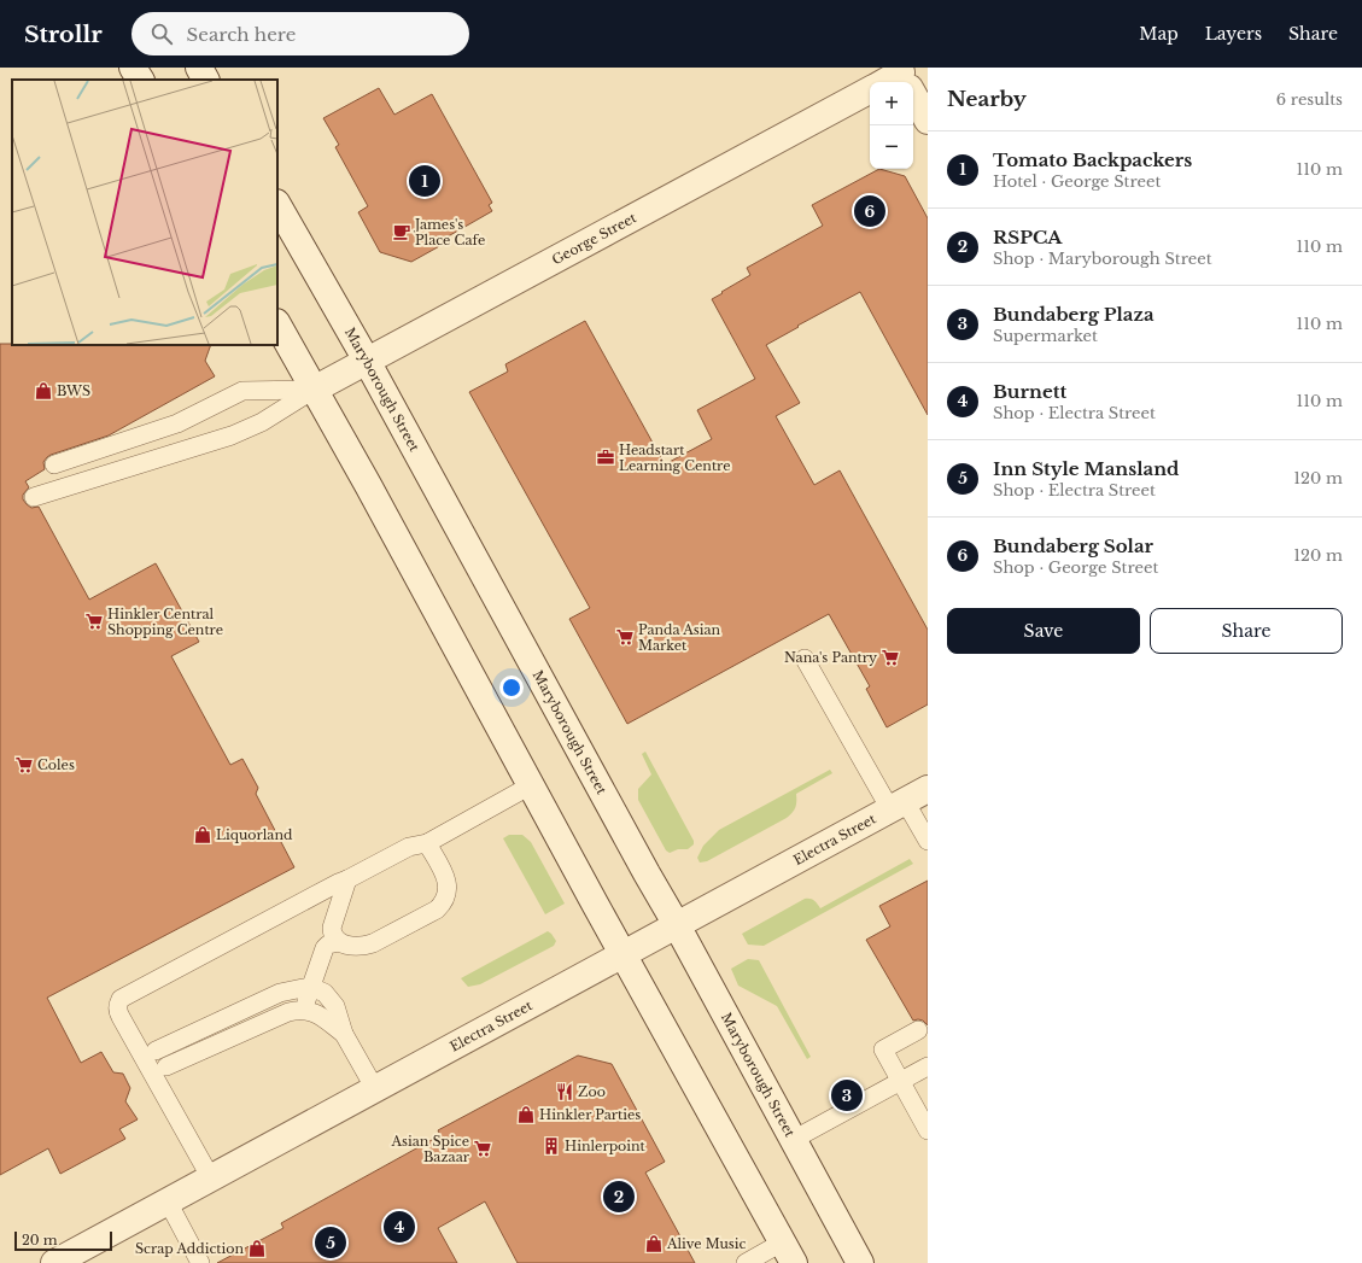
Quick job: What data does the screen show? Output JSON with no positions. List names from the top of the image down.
{
  "streets": {
    "street": ["George Street", "Maryborough Street", "Electra Street"]
  },
  "crossings": [
    ["George Street", "Maryborough Street"],
    ["Maryborough Street", "Electra Street"]
  ],
  "places": {
    "cafe": ["James's Place Cafe"],
    "shop": [
      "BWS",
      "Liquorland",
      "Hinkler Parties",
      "Alive Music",
      "Scrap Addiction"
    ],
    "office": ["Headstart Learning Centre"],
    "supermarket": [
      "Hinkler Central Shopping Centre",
      "Panda Asian Market",
      "Nana's Pantry",
      "Coles",
      "Asian Spice Bazaar"
    ],
    "restaurant": ["Zoo"],
    "building": ["Hinlerpoint"]
  },
  "scale_bar": "20 m",
  "page": {
    "header": "Strollr",
    "search": "Search here",
    "nav": ["Map", "Layers", "Share"],
    "heading": ["Nearby", "6 results"],
    "map_buttons": ["+", "−"],
    "list": [
      {
        "mark": "1",
        "name": "Tomato Backpackers",
        "note": "Hotel · George Street",
        "value": "110 m"
      },
      {
        "mark": "2",
        "name": "RSPCA",
        "note": "Shop · Maryborough Street",
        "value": "110 m"
      },
      {
        "mark": "3",
        "name": "Bundaberg Plaza",
        "note": "Supermarket",
        "value": "110 m"
      },
      {
        "mark": "4",
        "name": "Burnett",
        "note": "Shop · Electra Street",
        "value": "110 m"
      },
      {
        "mark": "5",
        "name": "Inn Style Mansland",
        "note": "Shop · Electra Street",
        "value": "120 m"
      },
      {
        "mark": "6",
        "name": "Bundaberg Solar",
        "note": "Shop · George Street",
        "value": "120 m"
      }
    ],
    "pins": [
      "1",
      "6",
      "3",
      "2",
      "4",
      "5"
    ],
    "buttons": ["Save", "Share"],
    "scale": "20 m"
  }
}
